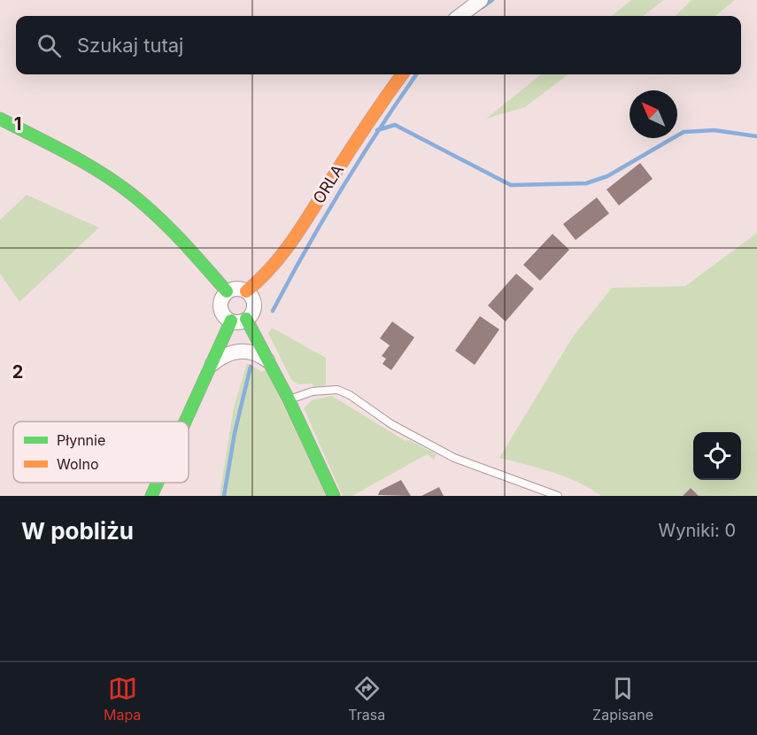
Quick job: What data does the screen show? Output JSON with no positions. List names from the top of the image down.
{
  "streets": {
    "street": ["ORLA"]
  },
  "legend": ["Płynnie", "Wolno"],
  "north": "top left",
  "page": {
    "search": "Szukaj tutaj",
    "heading": ["W pobliżu", "Wyniki: 0"],
    "nav": ["Mapa", "Trasa", "Zapisane"]
  },
  "grid": {
    "rows": ["1", "2"]
  }
}
